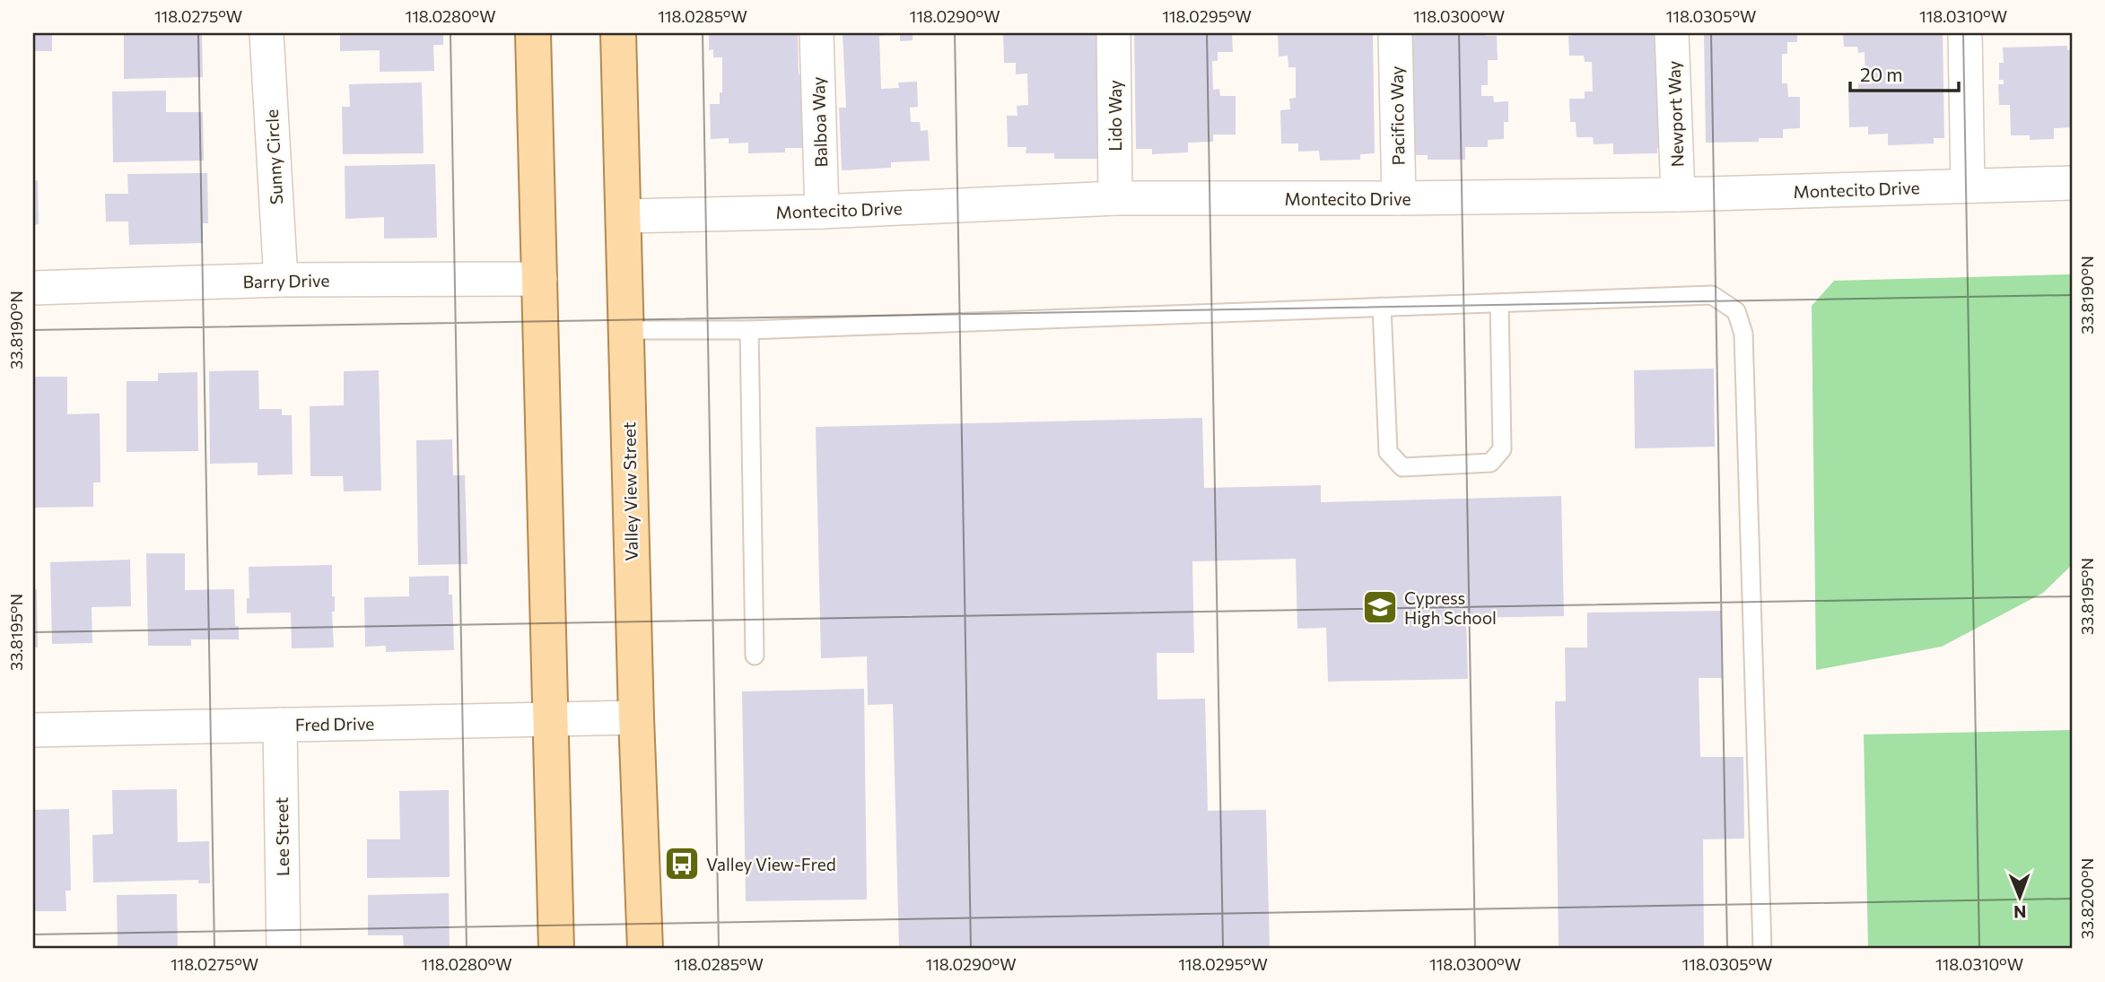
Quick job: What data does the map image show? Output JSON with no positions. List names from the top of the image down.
{
  "streets": {
    "main road": ["Valley View Street"],
    "street": [
      "Newport Way",
      "Lido Way",
      "Pacifico Way",
      "Balboa Way",
      "Sunny Circle",
      "Montecito Drive",
      "Barry Drive",
      "Fred Drive",
      "Lee Street"
    ]
  },
  "crossings": [
    ["Newport Way", "Montecito Drive"],
    ["Lido Way", "Montecito Drive"],
    ["Pacifico Way", "Montecito Drive"],
    ["Balboa Way", "Montecito Drive"],
    ["Sunny Circle", "Barry Drive"],
    ["Montecito Drive", "Valley View Street"],
    ["Valley View Street", "Fred Drive"],
    ["Fred Drive", "Lee Street"]
  ],
  "places": {
    "school or university": ["Cypress High School"],
    "bus stop": ["Valley View-Fred"]
  },
  "scale_bar": "20 m",
  "north": "bottom",
  "coordinates": [
    "118.0275°W",
    "118.0280°W",
    "118.0285°W",
    "118.0290°W",
    "118.0295°W",
    "118.0300°W",
    "118.0305°W",
    "118.0310°W",
    "33.8190°N",
    "33.8195°N",
    "33.8200°N"
  ]
}
